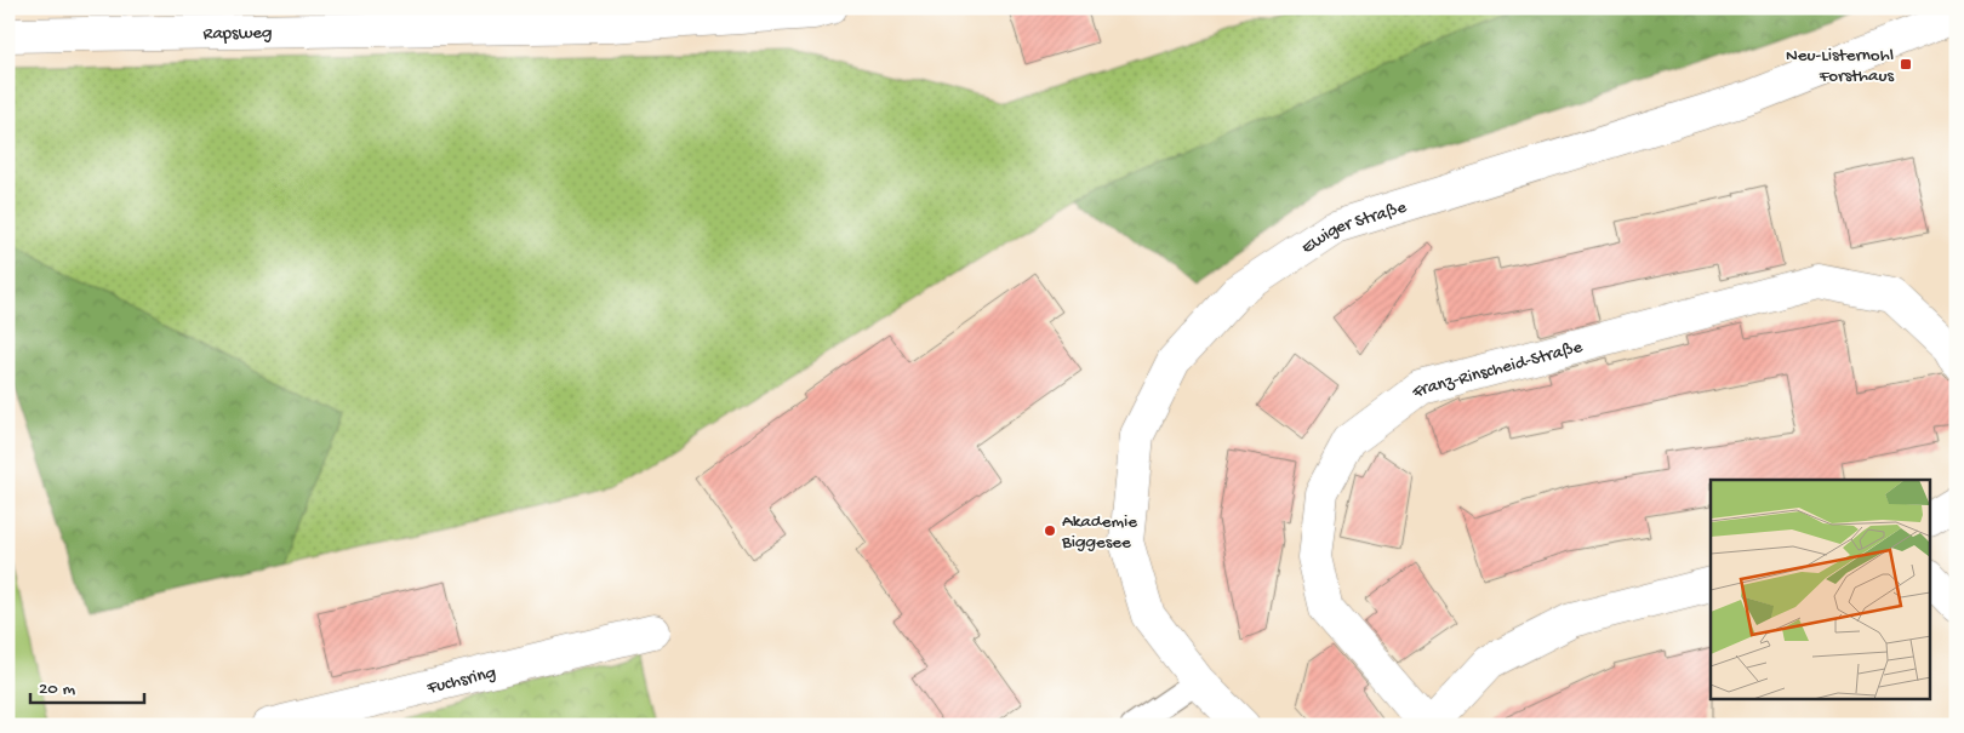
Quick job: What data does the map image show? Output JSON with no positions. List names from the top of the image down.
{
  "streets": {
    "street": [
      "Rapsweg",
      "Ewiger Straße",
      "Franz-Rinscheid-Straße",
      "Fuchsring"
    ]
  },
  "places": {
    "transit": ["Neu-Listernohl Forsthaus"],
    "other": ["Akademie Biggesee"]
  },
  "scale_bar": "20 m"
}
